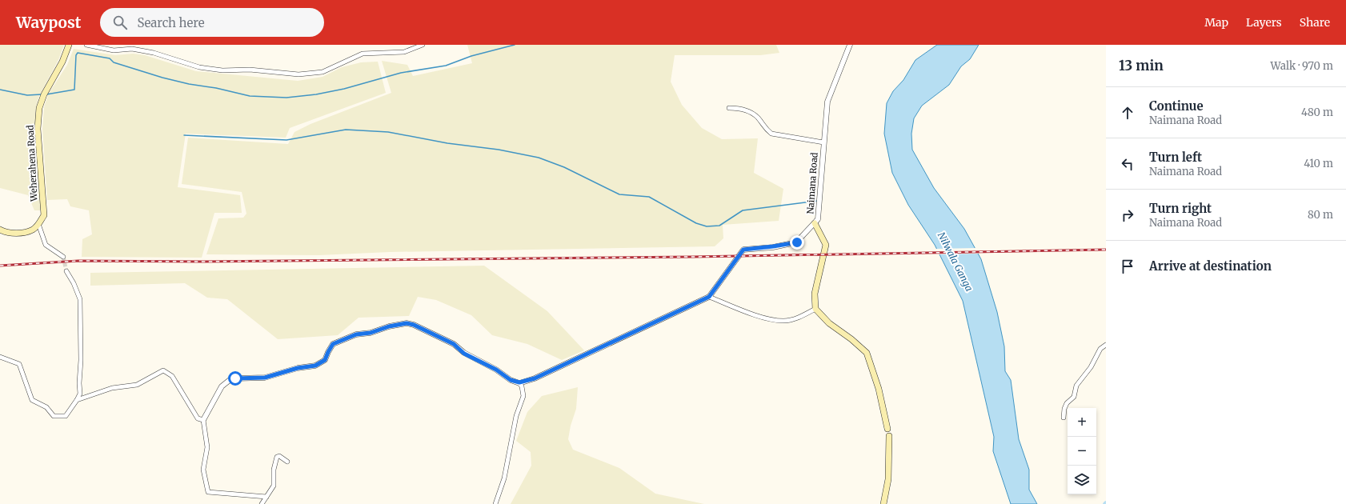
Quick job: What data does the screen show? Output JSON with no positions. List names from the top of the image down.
{
  "streets": {
    "main road": ["Weherahena Road"],
    "street": ["Naimana Road"]
  },
  "water": ["Nilwala Ganga"],
  "page": {
    "header": "Waypost",
    "search": "Search here",
    "nav": ["Map", "Layers", "Share"],
    "heading": ["13 min", "Walk · 970 m"],
    "list": [
      ["Continue", "Naimana Road", "480 m"],
      ["Turn left", "Naimana Road", "410 m"],
      ["Turn right", "Naimana Road", "80 m"],
      "Arrive at destination"
    ],
    "map_buttons": ["+", "−"]
  }
}
